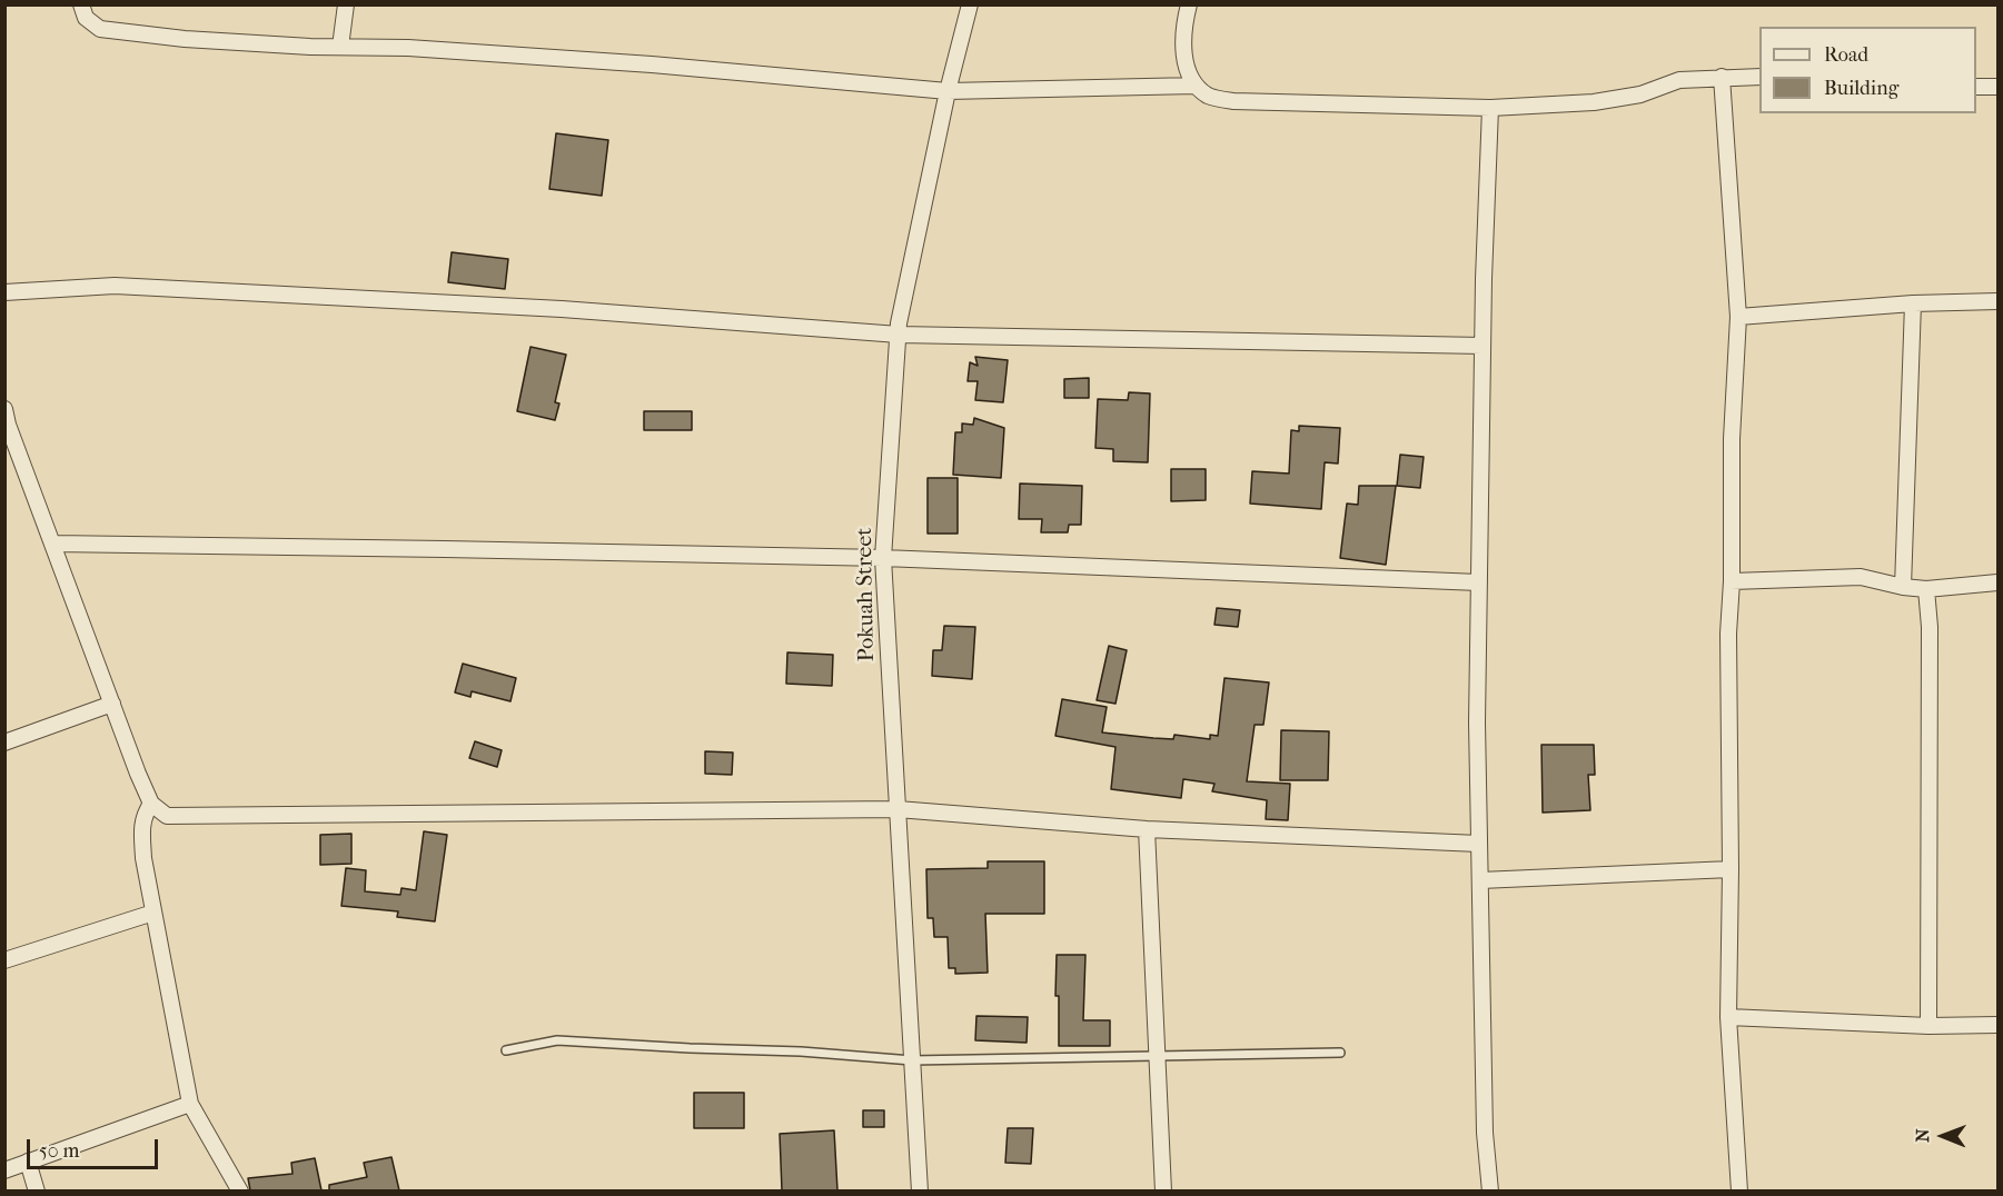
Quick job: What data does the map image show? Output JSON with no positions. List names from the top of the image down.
{
  "streets": {
    "street": ["Pokuah Street"]
  },
  "legend": ["Road", "Building"],
  "scale_bar": "50 m",
  "north": "left"
}
